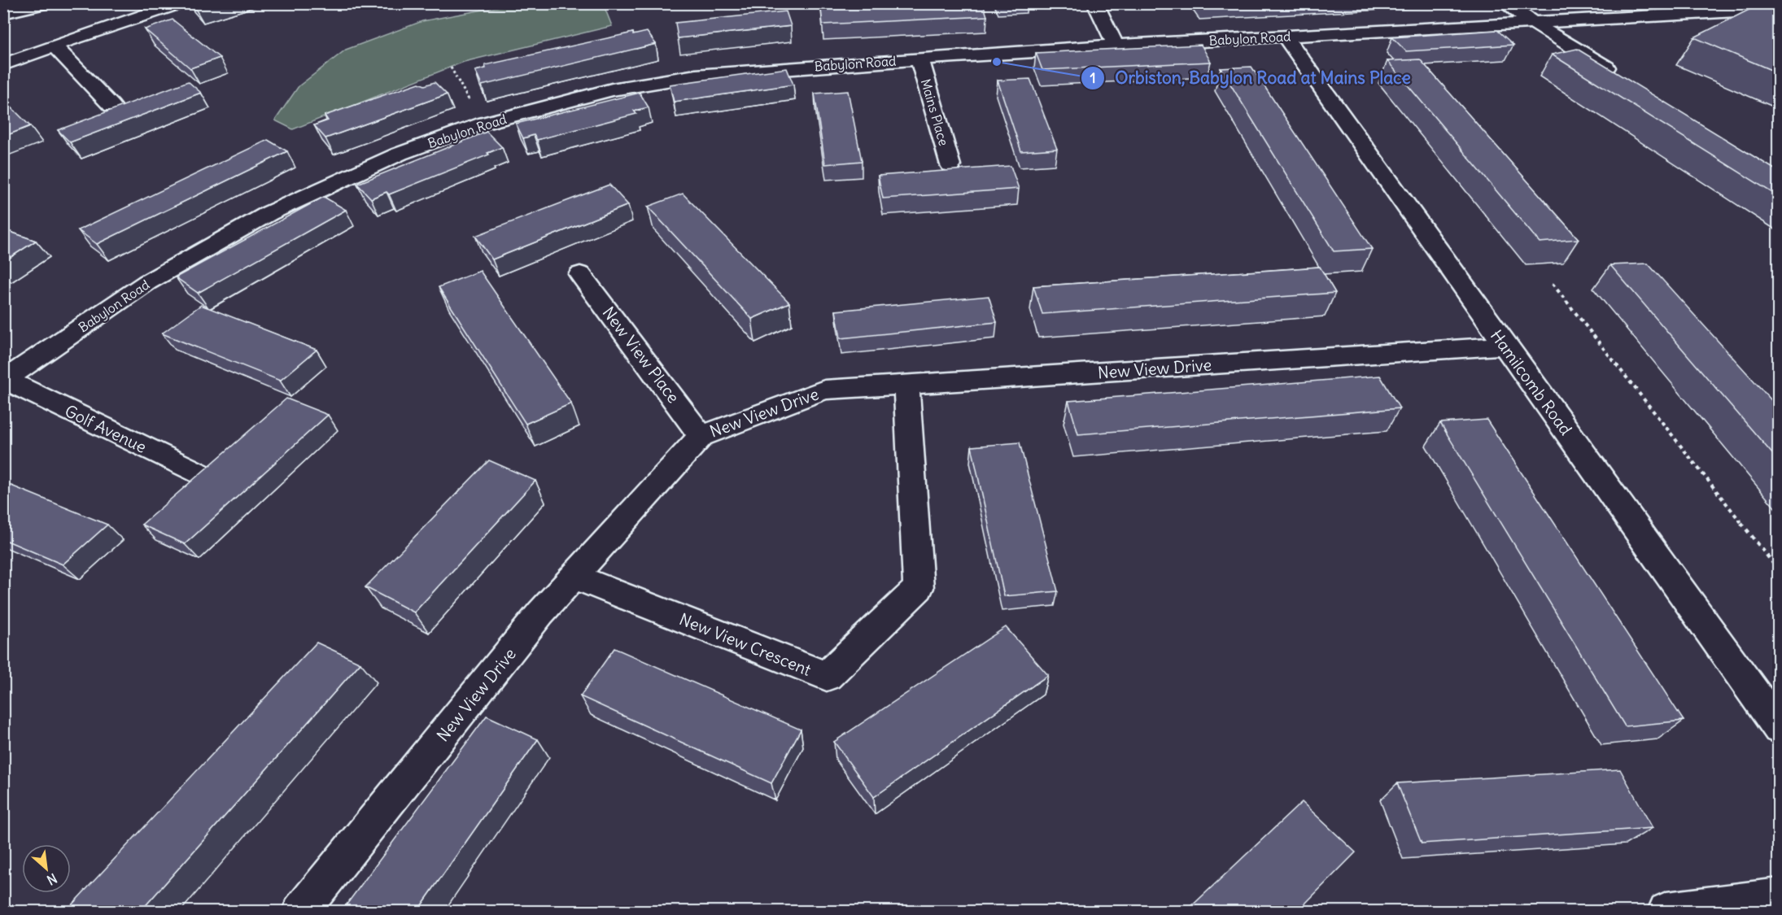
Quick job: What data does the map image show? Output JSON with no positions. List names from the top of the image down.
{
  "streets": {
    "street": [
      "Babylon Road",
      "Mains Place",
      "New View Place",
      "New View Drive",
      "Hamilcomb Road",
      "Golf Avenue",
      "New View Crescent"
    ]
  },
  "crossings": [
    ["Babylon Road", "Mains Place"],
    ["Babylon Road", "Hamilcomb Road"],
    ["Babylon Road", "Golf Avenue"],
    ["New View Place", "New View Drive"],
    ["New View Drive", "Hamilcomb Road"],
    ["New View Drive", "New View Crescent"]
  ],
  "places": ["Orbiston, Babylon Road at Mains Place"],
  "north": "bottom right"
}
